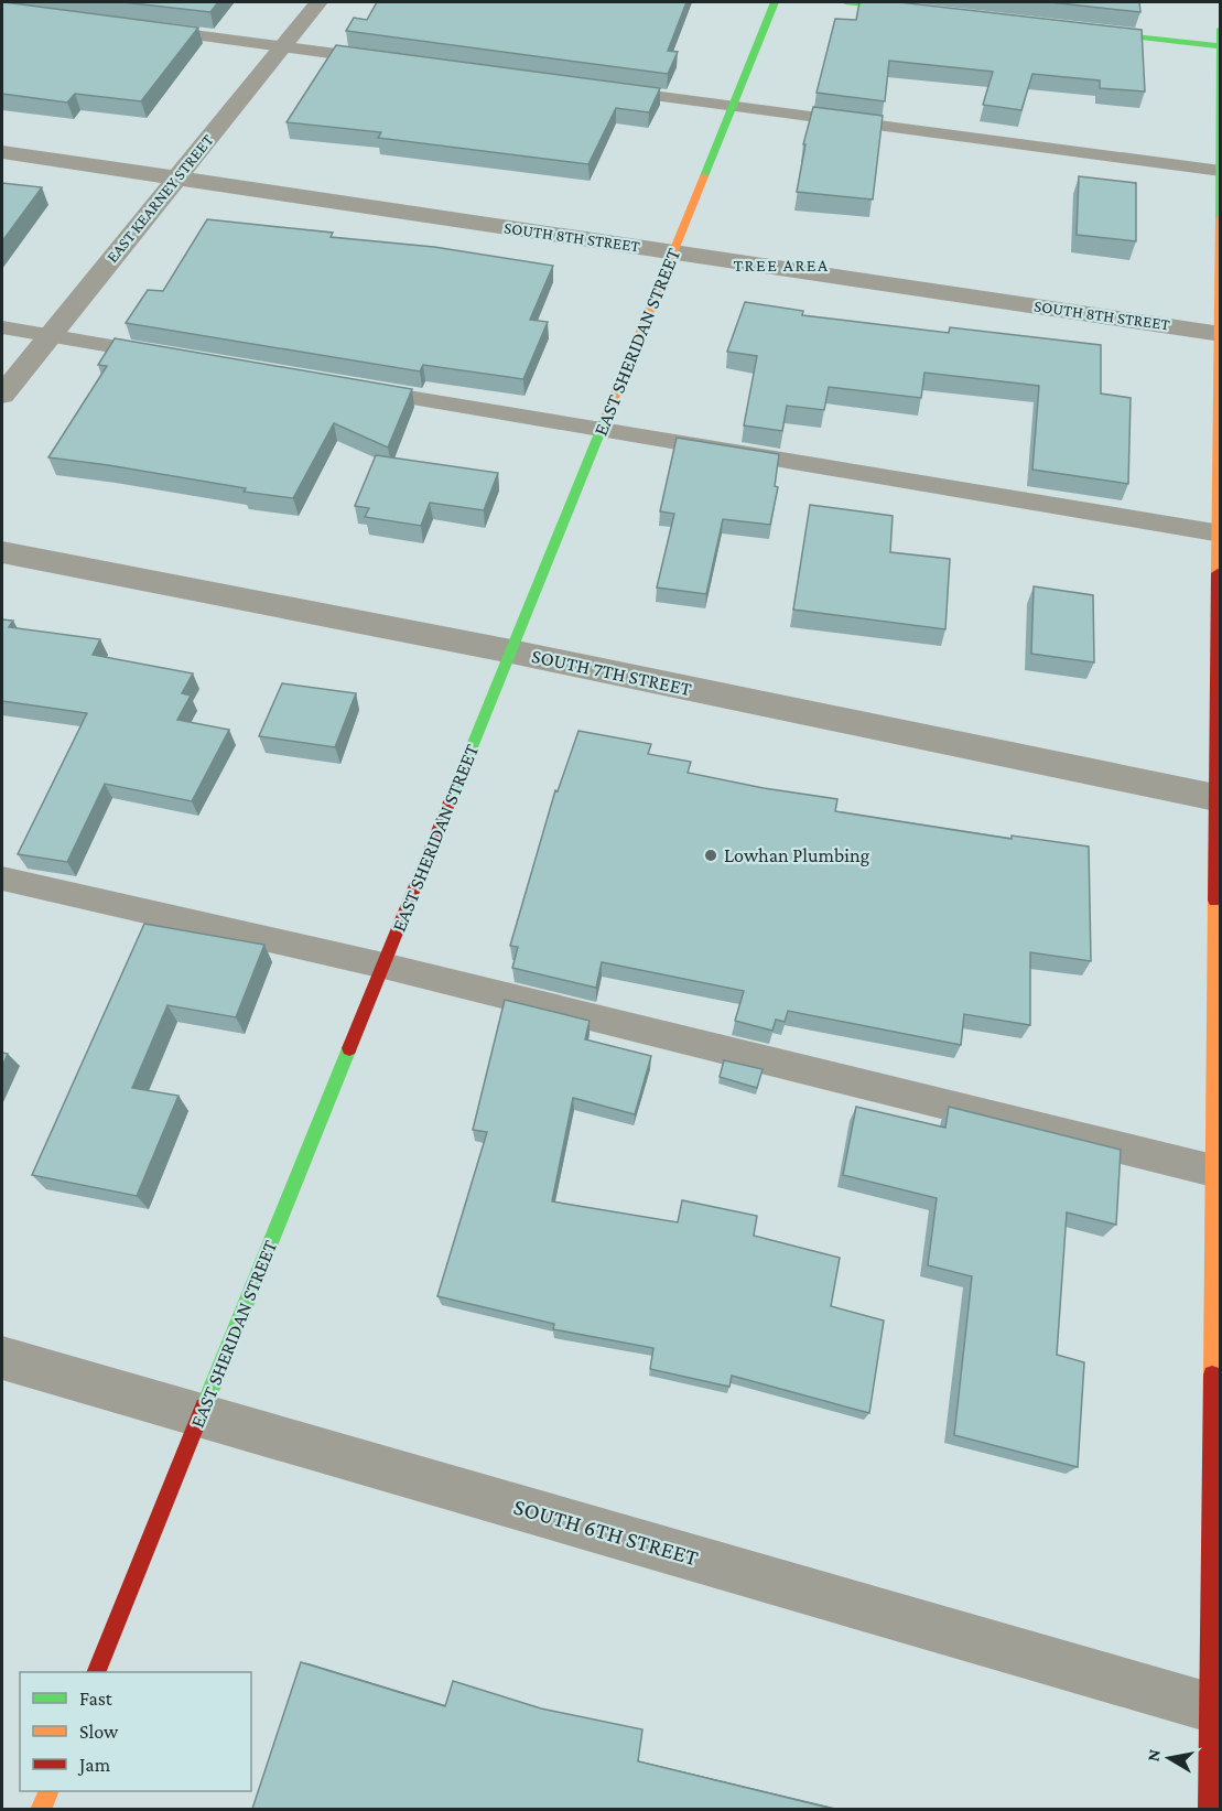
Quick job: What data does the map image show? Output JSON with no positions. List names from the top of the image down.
{
  "streets": {
    "street": [
      "EAST KEARNEY STREET",
      "SOUTH 8TH STREET",
      "EAST SHERIDAN STREET",
      "SOUTH 7TH STREET",
      "SOUTH 6TH STREET"
    ]
  },
  "crossings": [
    ["EAST KEARNEY STREET", "SOUTH 8TH STREET"],
    ["SOUTH 8TH STREET", "EAST SHERIDAN STREET"],
    ["EAST SHERIDAN STREET", "SOUTH 7TH STREET"],
    ["EAST SHERIDAN STREET", "SOUTH 6TH STREET"]
  ],
  "districts": ["TREE AREA"],
  "places": ["Lowhan Plumbing"],
  "legend": ["Fast", "Slow", "Jam"],
  "north": "left"
}
